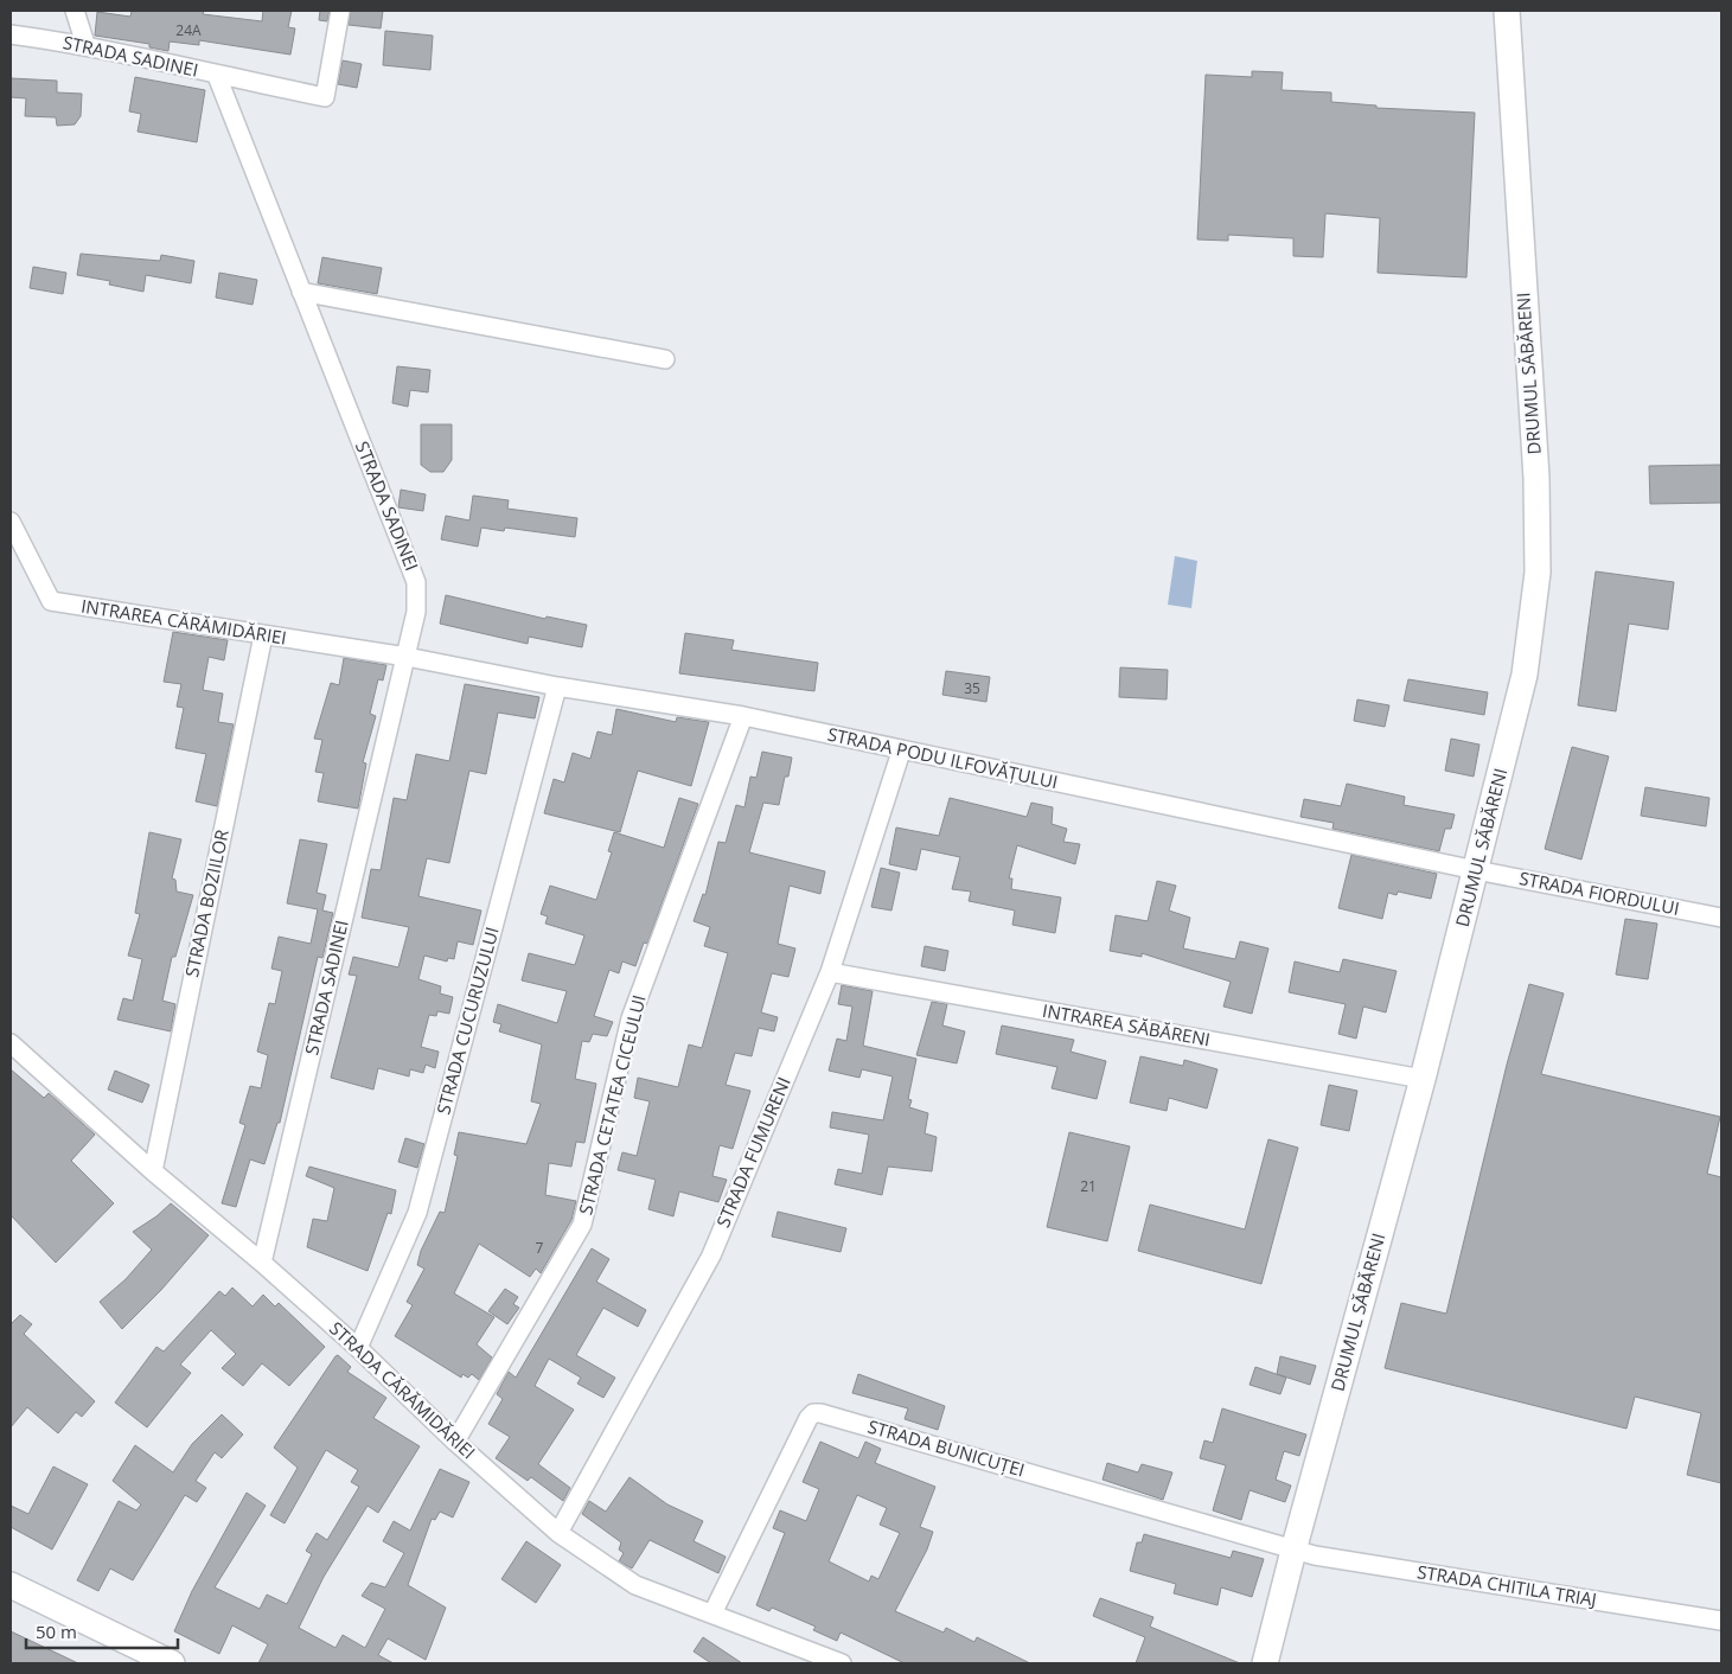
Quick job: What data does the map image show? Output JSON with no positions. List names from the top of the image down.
{
  "streets": {
    "main road": ["DRUMUL SĂBĂRENI"],
    "street": [
      "STRADA SADINEI",
      "INTRAREA CĂRĂMIDĂRIEI",
      "STRADA PODU ILFOVĂȚULUI",
      "STRADA FIORDULUI",
      "STRADA BOZIILOR",
      "STRADA CUCURUZULUI",
      "INTRAREA SĂBĂRENI",
      "STRADA CETATEA CICEULUI",
      "STRADA FUMURENI",
      "STRADA CĂRĂMIDĂRIEI",
      "STRADA BUNICUȚEI",
      "STRADA CHITILA TRIAJ"
    ]
  },
  "crossings": [
    ["STRADA SADINEI", "INTRAREA CĂRĂMIDĂRIEI"],
    ["STRADA SADINEI", "STRADA PODU ILFOVĂȚULUI"],
    ["STRADA SADINEI", "STRADA CĂRĂMIDĂRIEI"],
    ["DRUMUL SĂBĂRENI", "STRADA PODU ILFOVĂȚULUI"],
    ["DRUMUL SĂBĂRENI", "STRADA FIORDULUI"],
    ["DRUMUL SĂBĂRENI", "INTRAREA SĂBĂRENI"],
    ["DRUMUL SĂBĂRENI", "STRADA BUNICUȚEI"],
    ["DRUMUL SĂBĂRENI", "STRADA CHITILA TRIAJ"],
    ["INTRAREA CĂRĂMIDĂRIEI", "STRADA PODU ILFOVĂȚULUI"],
    ["INTRAREA CĂRĂMIDĂRIEI", "STRADA BOZIILOR"],
    ["STRADA PODU ILFOVĂȚULUI", "STRADA FIORDULUI"],
    ["STRADA PODU ILFOVĂȚULUI", "STRADA CUCURUZULUI"],
    ["STRADA PODU ILFOVĂȚULUI", "STRADA CETATEA CICEULUI"],
    ["STRADA PODU ILFOVĂȚULUI", "STRADA FUMURENI"],
    ["STRADA BOZIILOR", "STRADA CĂRĂMIDĂRIEI"],
    ["STRADA CUCURUZULUI", "STRADA CĂRĂMIDĂRIEI"],
    ["INTRAREA SĂBĂRENI", "STRADA FUMURENI"],
    ["STRADA CETATEA CICEULUI", "STRADA CĂRĂMIDĂRIEI"],
    ["STRADA FUMURENI", "STRADA CĂRĂMIDĂRIEI"],
    ["STRADA CĂRĂMIDĂRIEI", "STRADA BUNICUȚEI"],
    ["STRADA BUNICUȚEI", "STRADA CHITILA TRIAJ"]
  ],
  "house_numbers": [
    "24A",
    "35",
    "21",
    "7"
  ],
  "scale_bar": "50 m"
}
